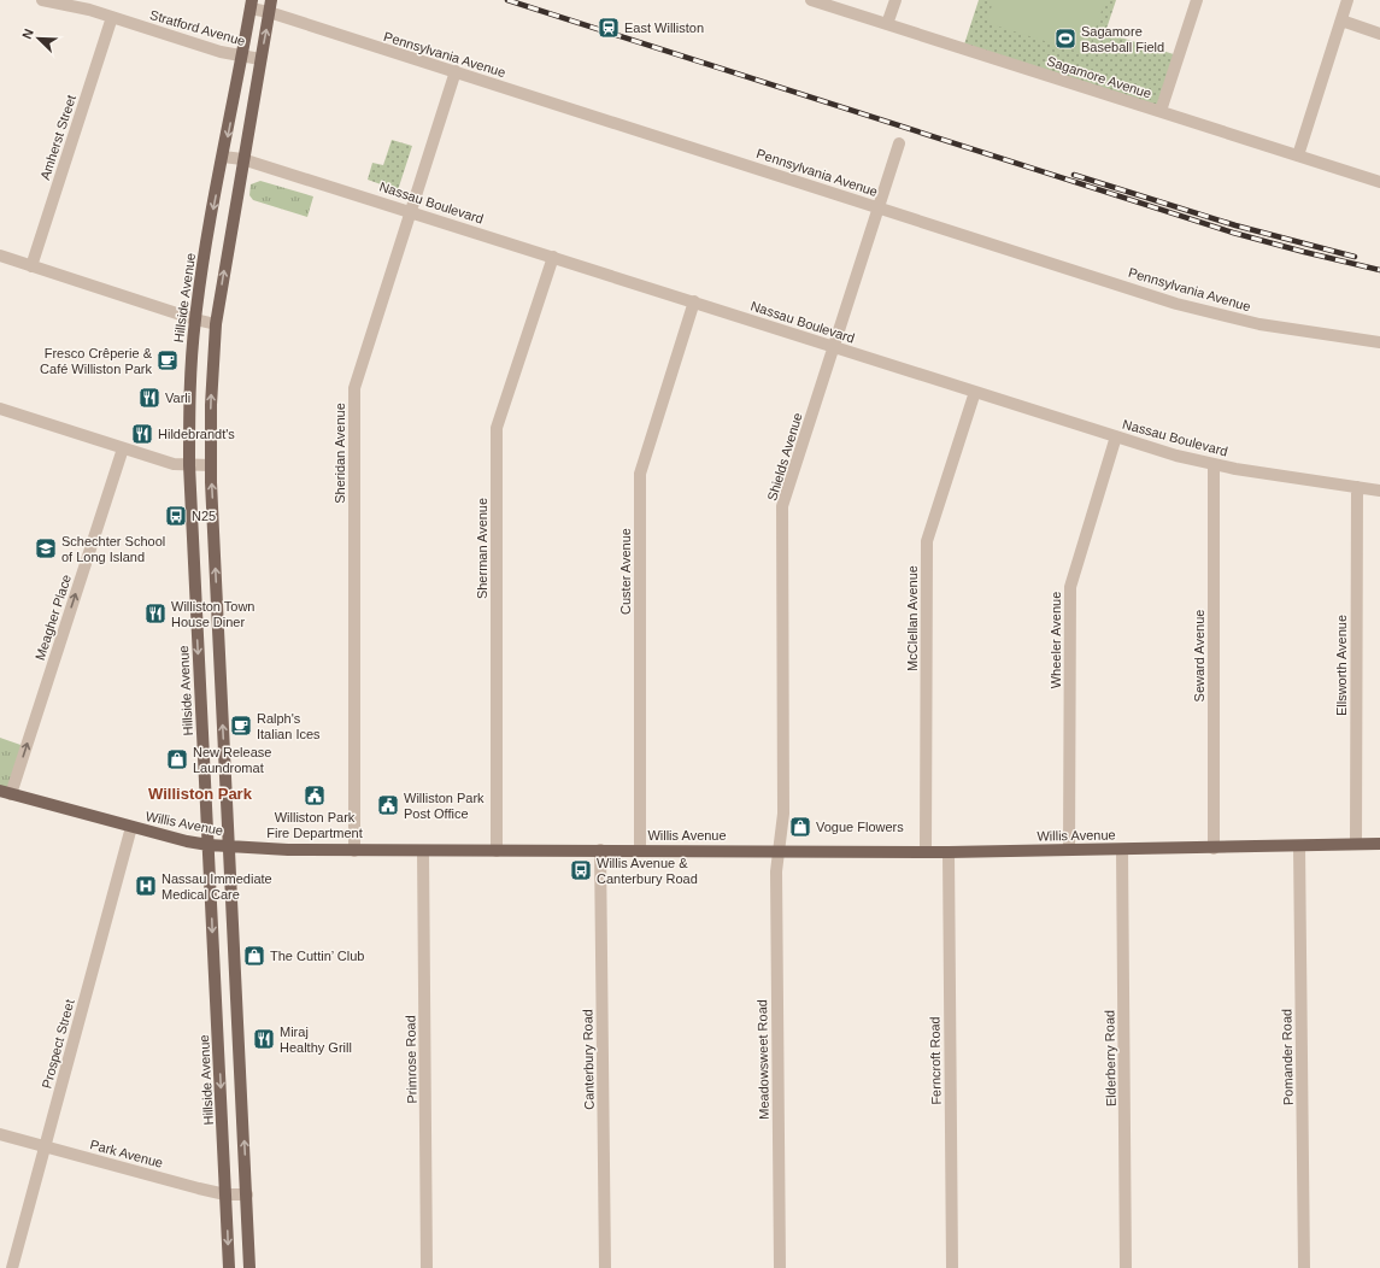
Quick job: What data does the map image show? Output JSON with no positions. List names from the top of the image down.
{
  "streets": {
    "main road": ["Hillside Avenue", "Willis Avenue"],
    "street": [
      "Stratford Avenue",
      "Pennsylvania Avenue",
      "Sagamore Avenue",
      "Amherst Street",
      "Nassau Boulevard",
      "Sheridan Avenue",
      "Shields Avenue",
      "Sherman Avenue",
      "Custer Avenue",
      "Meagher Place",
      "McClellan Avenue",
      "Wheeler Avenue",
      "Seward Avenue",
      "Ellsworth Avenue",
      "Prospect Street",
      "Pomander Road",
      "Elderberry Road",
      "Primrose Road",
      "Canterbury Road",
      "Meadowsweet Road",
      "Ferncroft Road",
      "Park Avenue"
    ]
  },
  "crossings": [
    ["Stratford Avenue", "Amherst Street"],
    ["Stratford Avenue", "Hillside Avenue"],
    ["Pennsylvania Avenue", "Hillside Avenue"],
    ["Pennsylvania Avenue", "Sheridan Avenue"],
    ["Pennsylvania Avenue", "Shields Avenue"],
    ["Nassau Boulevard", "Hillside Avenue"],
    ["Nassau Boulevard", "Sheridan Avenue"],
    ["Nassau Boulevard", "Shields Avenue"],
    ["Nassau Boulevard", "Sherman Avenue"],
    ["Nassau Boulevard", "Custer Avenue"],
    ["Nassau Boulevard", "McClellan Avenue"],
    ["Nassau Boulevard", "Wheeler Avenue"],
    ["Nassau Boulevard", "Seward Avenue"],
    ["Nassau Boulevard", "Ellsworth Avenue"],
    ["Hillside Avenue", "Willis Avenue"],
    ["Hillside Avenue", "Park Avenue"],
    ["Sheridan Avenue", "Willis Avenue"],
    ["Shields Avenue", "Willis Avenue"],
    ["Shields Avenue", "Meadowsweet Road"],
    ["Sherman Avenue", "Willis Avenue"],
    ["Custer Avenue", "Willis Avenue"],
    ["Meagher Place", "Willis Avenue"],
    ["McClellan Avenue", "Willis Avenue"],
    ["Wheeler Avenue", "Willis Avenue"],
    ["Seward Avenue", "Willis Avenue"],
    ["Ellsworth Avenue", "Willis Avenue"],
    ["Willis Avenue", "Prospect Street"],
    ["Willis Avenue", "Pomander Road"],
    ["Willis Avenue", "Elderberry Road"],
    ["Willis Avenue", "Primrose Road"],
    ["Willis Avenue", "Canterbury Road"],
    ["Willis Avenue", "Meadowsweet Road"],
    ["Willis Avenue", "Ferncroft Road"],
    ["Prospect Street", "Park Avenue"]
  ],
  "one_way": ["Meagher Place"],
  "districts": ["Williston Park"],
  "places": {
    "station": ["East Williston"],
    "sports": ["Sagamore Baseball Field"],
    "cafe": ["Fresco Crêperie & Café Williston Park", "Ralph's Italian Ices"],
    "restaurant": [
      "Varli",
      "Hildebrandt's",
      "Williston Town House Diner",
      "Miraj Healthy Grill"
    ],
    "bus stop": ["N25", "Willis Avenue & Canterbury Road"],
    "school or university": ["Schechter School of Long Island"],
    "shop": ["New Release Laundromat", "Vogue Flowers", "The Cuttin’ Club"],
    "public building": ["Williston Park Fire Department", "Williston Park Post Office"],
    "hospital": ["Nassau Immediate Medical Care"]
  },
  "north": "top left"
}
